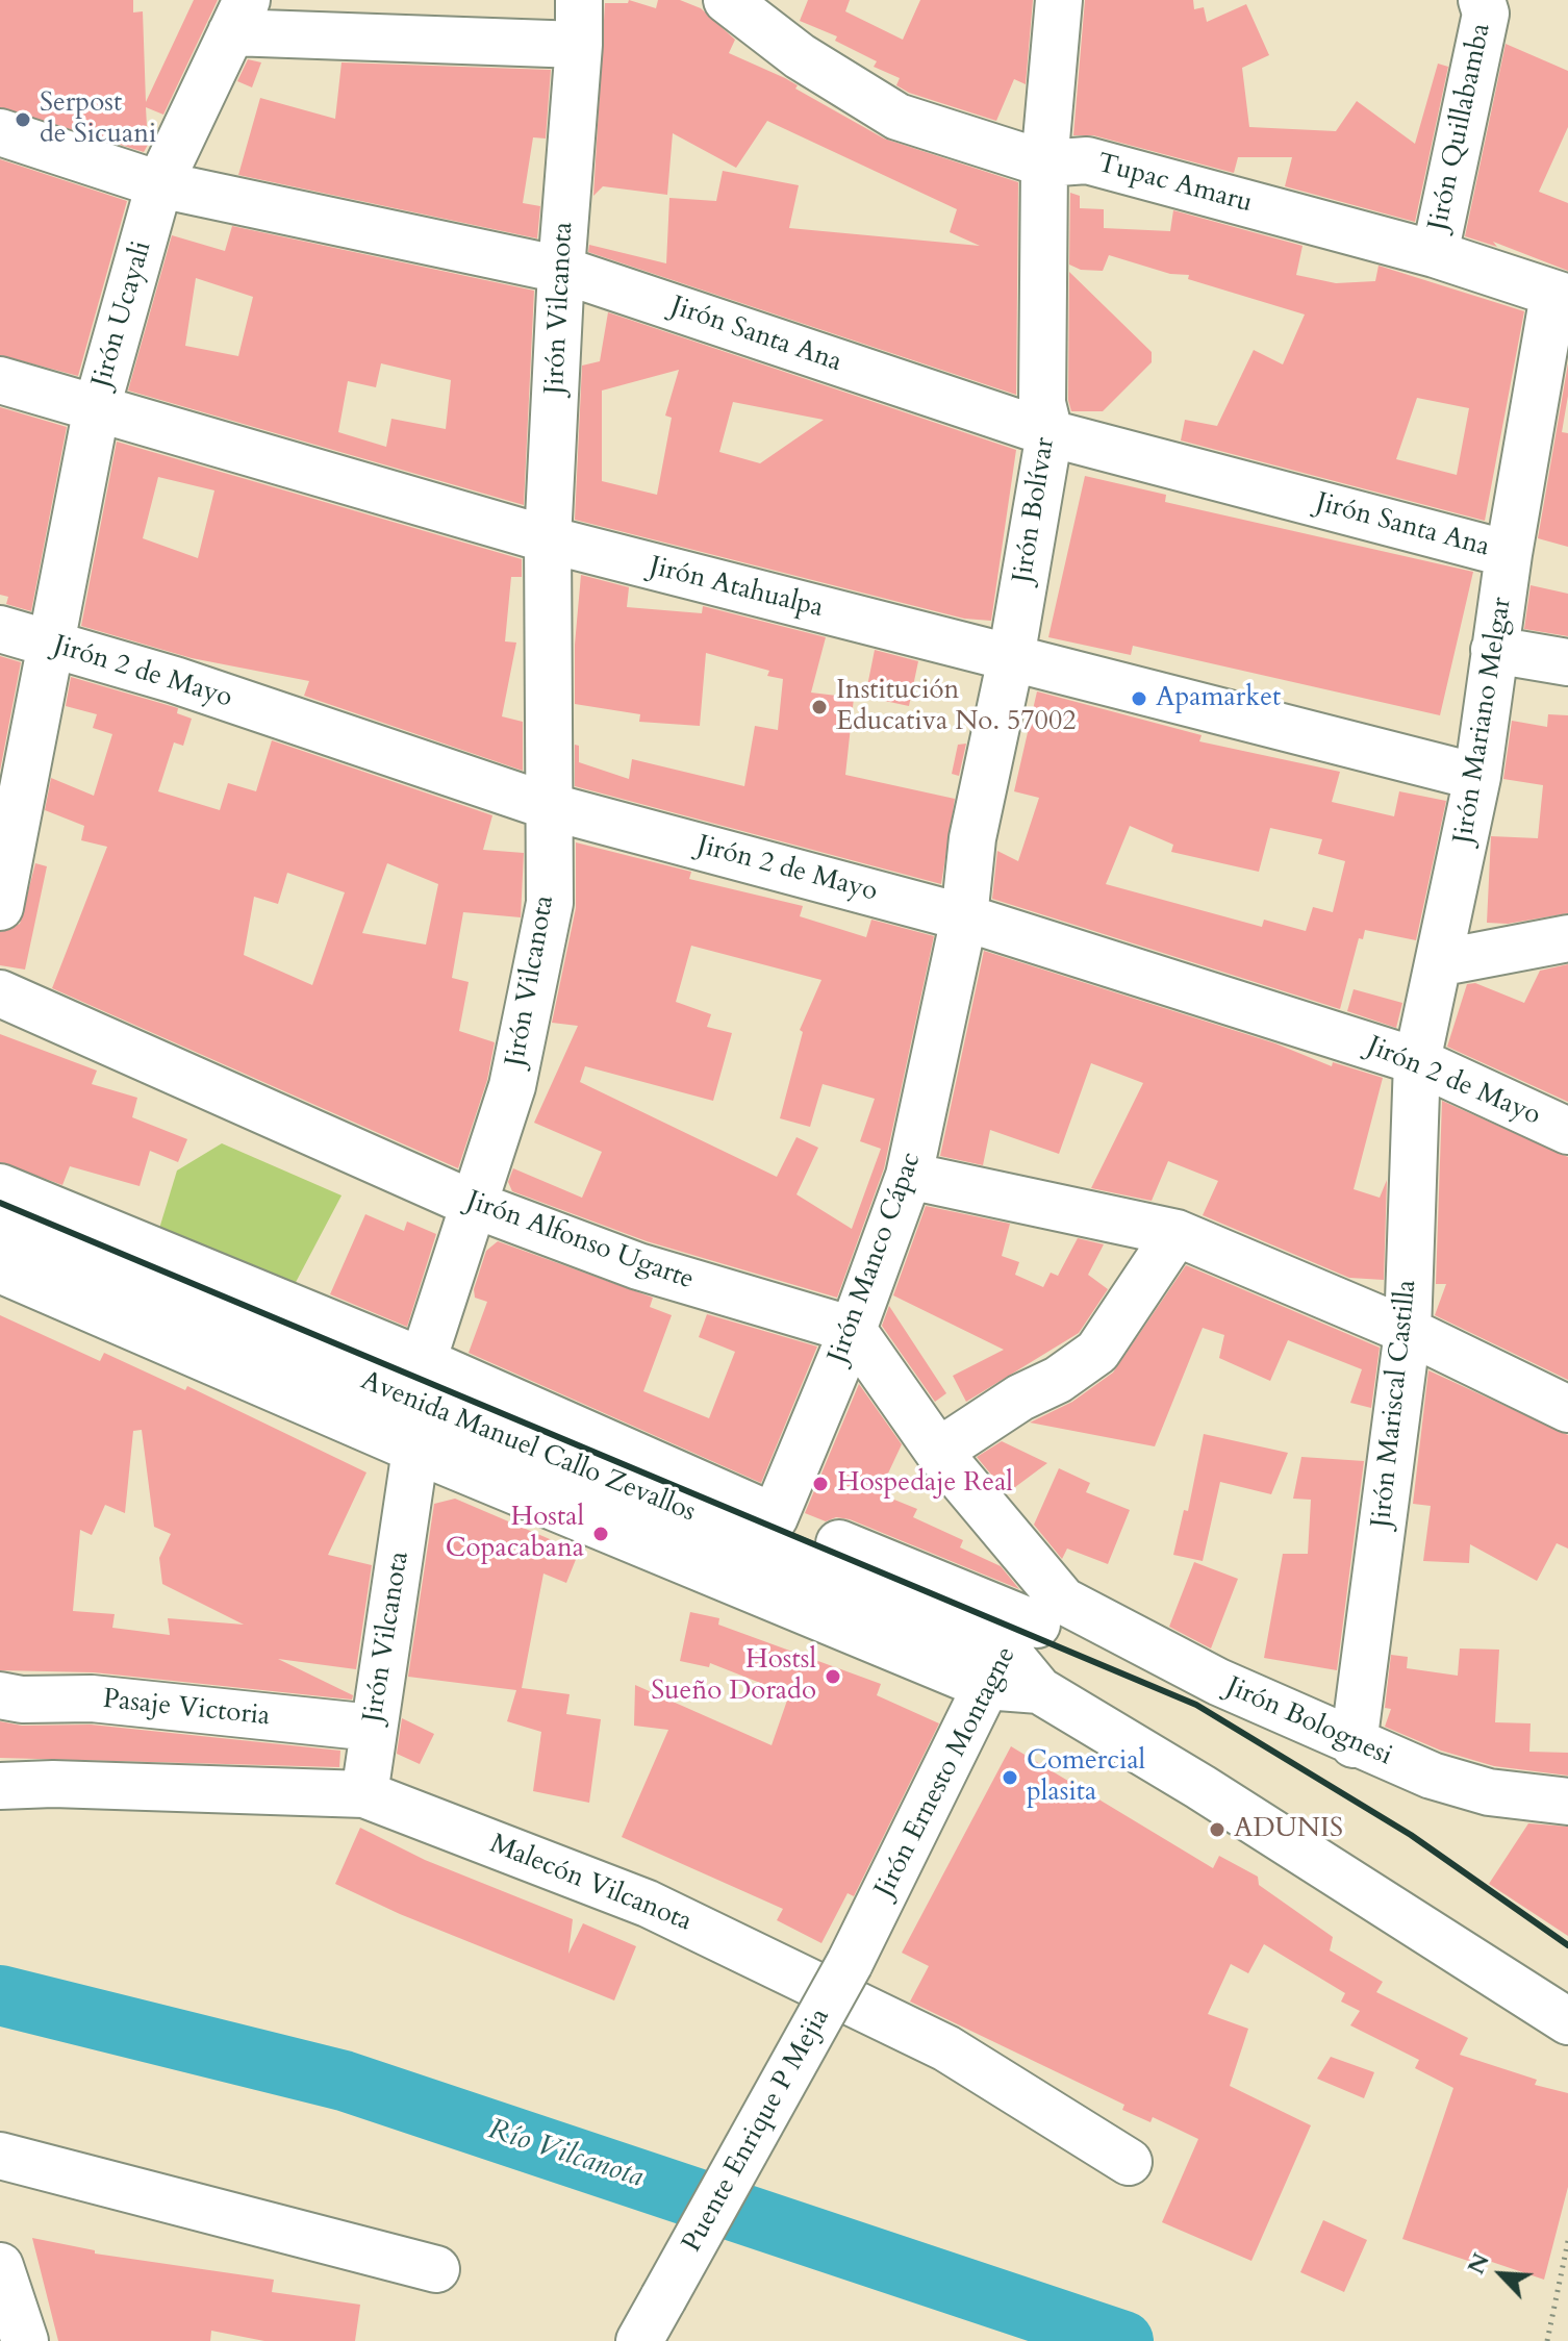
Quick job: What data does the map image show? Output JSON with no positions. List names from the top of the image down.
{
  "streets": {
    "street": [
      "Jirón Quillabamba",
      "Tupac Amaru",
      "Jirón Vilcanota",
      "Jirón Ucayali",
      "Jirón Santa Ana",
      "Jirón Bolívar",
      "Jirón Atahualpa",
      "Jirón 2 de Mayo",
      "Jirón Mariano Melgar",
      "Jirón Alfonso Ugarte",
      "Jirón Manco Cápac",
      "Jirón Mariscal Castilla",
      "Avenida Manuel Callo Zevallos",
      "Pasaje Victoria",
      "Jirón Bolognesi",
      "Jirón Ernesto Montagne",
      "Malecón Vilcanota",
      "Puente Enrique P Mejia"
    ]
  },
  "crossings": [
    ["Jirón Quillabamba", "Tupac Amaru"],
    ["Tupac Amaru", "Jirón Bolívar"],
    ["Tupac Amaru", "Jirón Mariano Melgar"],
    ["Jirón Vilcanota", "Jirón Santa Ana"],
    ["Jirón Vilcanota", "Jirón Atahualpa"],
    ["Jirón Vilcanota", "Jirón 2 de Mayo"],
    ["Jirón Vilcanota", "Jirón Alfonso Ugarte"],
    ["Jirón Vilcanota", "Avenida Manuel Callo Zevallos"],
    ["Jirón Vilcanota", "Pasaje Victoria"],
    ["Jirón Vilcanota", "Malecón Vilcanota"],
    ["Jirón Ucayali", "Jirón Santa Ana"],
    ["Jirón Ucayali", "Jirón Atahualpa"],
    ["Jirón Ucayali", "Jirón 2 de Mayo"],
    ["Jirón Santa Ana", "Jirón Bolívar"],
    ["Jirón Santa Ana", "Jirón Mariano Melgar"],
    ["Jirón Bolívar", "Jirón Atahualpa"],
    ["Jirón Bolívar", "Jirón 2 de Mayo"],
    ["Jirón Bolívar", "Jirón Manco Cápac"],
    ["Jirón Atahualpa", "Jirón Mariano Melgar"],
    ["Jirón 2 de Mayo", "Jirón Mariano Melgar"],
    ["Jirón 2 de Mayo", "Jirón Manco Cápac"],
    ["Jirón 2 de Mayo", "Jirón Mariscal Castilla"],
    ["Jirón Mariano Melgar", "Jirón Mariscal Castilla"],
    ["Jirón Alfonso Ugarte", "Jirón Manco Cápac"],
    ["Jirón Manco Cápac", "Avenida Manuel Callo Zevallos"],
    ["Jirón Mariscal Castilla", "Jirón Bolognesi"],
    ["Avenida Manuel Callo Zevallos", "Jirón Bolognesi"],
    ["Avenida Manuel Callo Zevallos", "Jirón Ernesto Montagne"],
    ["Jirón Bolognesi", "Jirón Ernesto Montagne"],
    ["Jirón Ernesto Montagne", "Puente Enrique P Mejia"]
  ],
  "water": ["Río Vilcanota"],
  "places": [
    "Serpost de Sicuani",
    "Apamarket",
    "Institución Educativa No. 57002",
    "Hospedaje Real",
    "Hostal Copacabana",
    "Hostsl Sueño Dorado",
    "Comercial plasita",
    "ADUNIS"
  ],
  "north": "top left"
}
